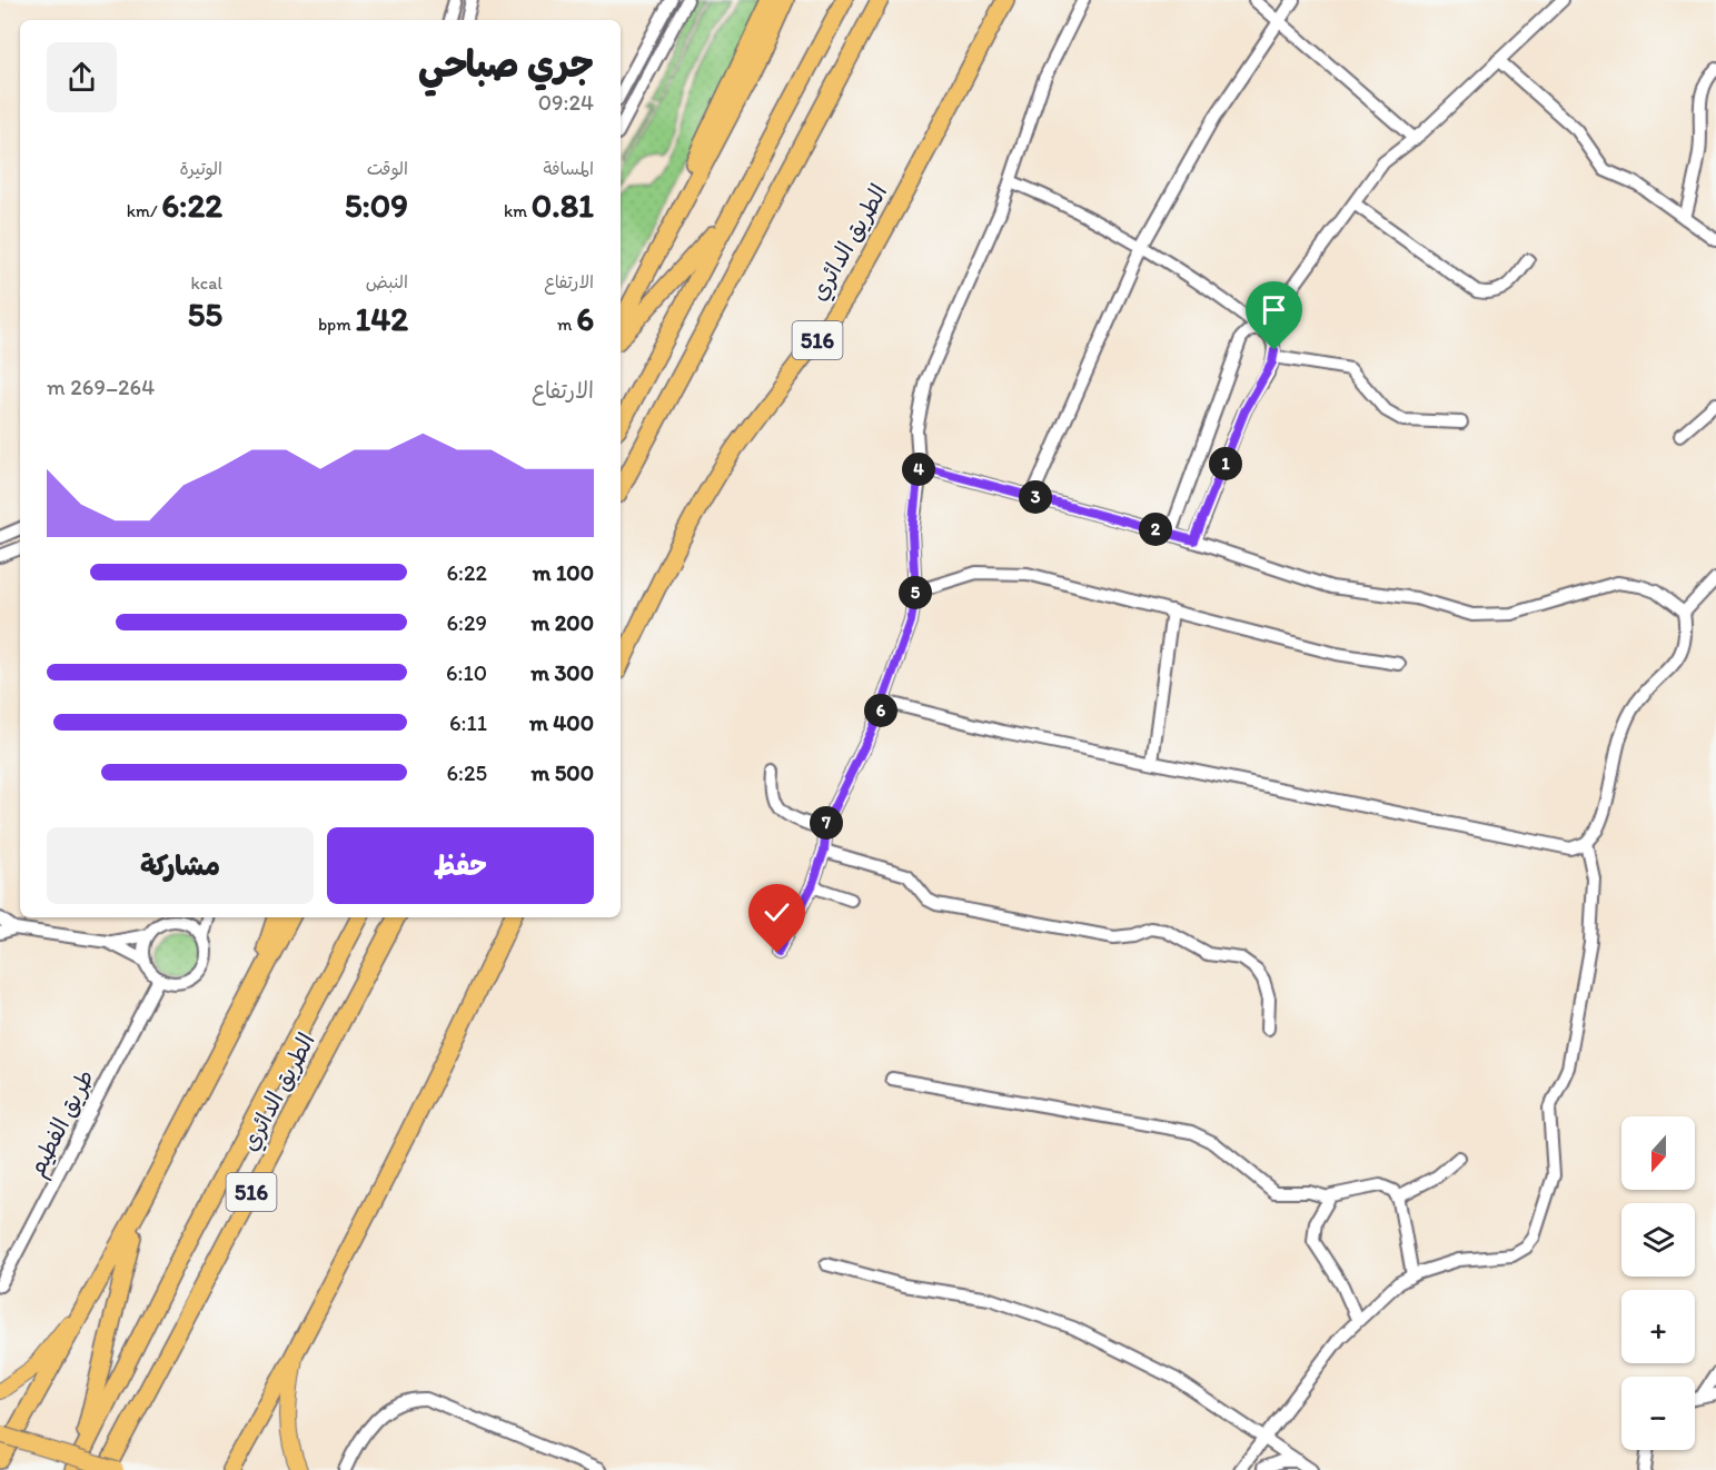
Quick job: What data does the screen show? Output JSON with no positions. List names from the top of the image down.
{
  "streets": {
    "highway": ["الطريق الدائري", "516"],
    "street": ["طريق الفطيم"]
  },
  "north": "bottom",
  "page": {
    "heading": ["جري صباحي", "09:24"],
    "stats": [
      ["المسافة", "0.81 km"],
      ["الوقت", "5:09"],
      ["الوتيرة", "6:22 /km"],
      ["الارتفاع", "6 m"],
      ["النبض", "142 bpm"],
      ["kcal", "55"]
    ],
    "chart": ["الارتفاع", "264–269 m"],
    "pins": [
      "1",
      "4",
      "3",
      "2",
      "5",
      "6",
      "7"
    ],
    "list": [
      {
        "name": "100 m",
        "note": "6:22"
      },
      {
        "name": "200 m",
        "note": "6:29"
      },
      {
        "name": "300 m",
        "note": "6:10"
      },
      {
        "name": "400 m",
        "note": "6:11"
      },
      {
        "name": "500 m",
        "note": "6:25"
      }
    ],
    "buttons": ["حفظ", "مشاركة"],
    "map_buttons": ["+", "−"]
  }
}
